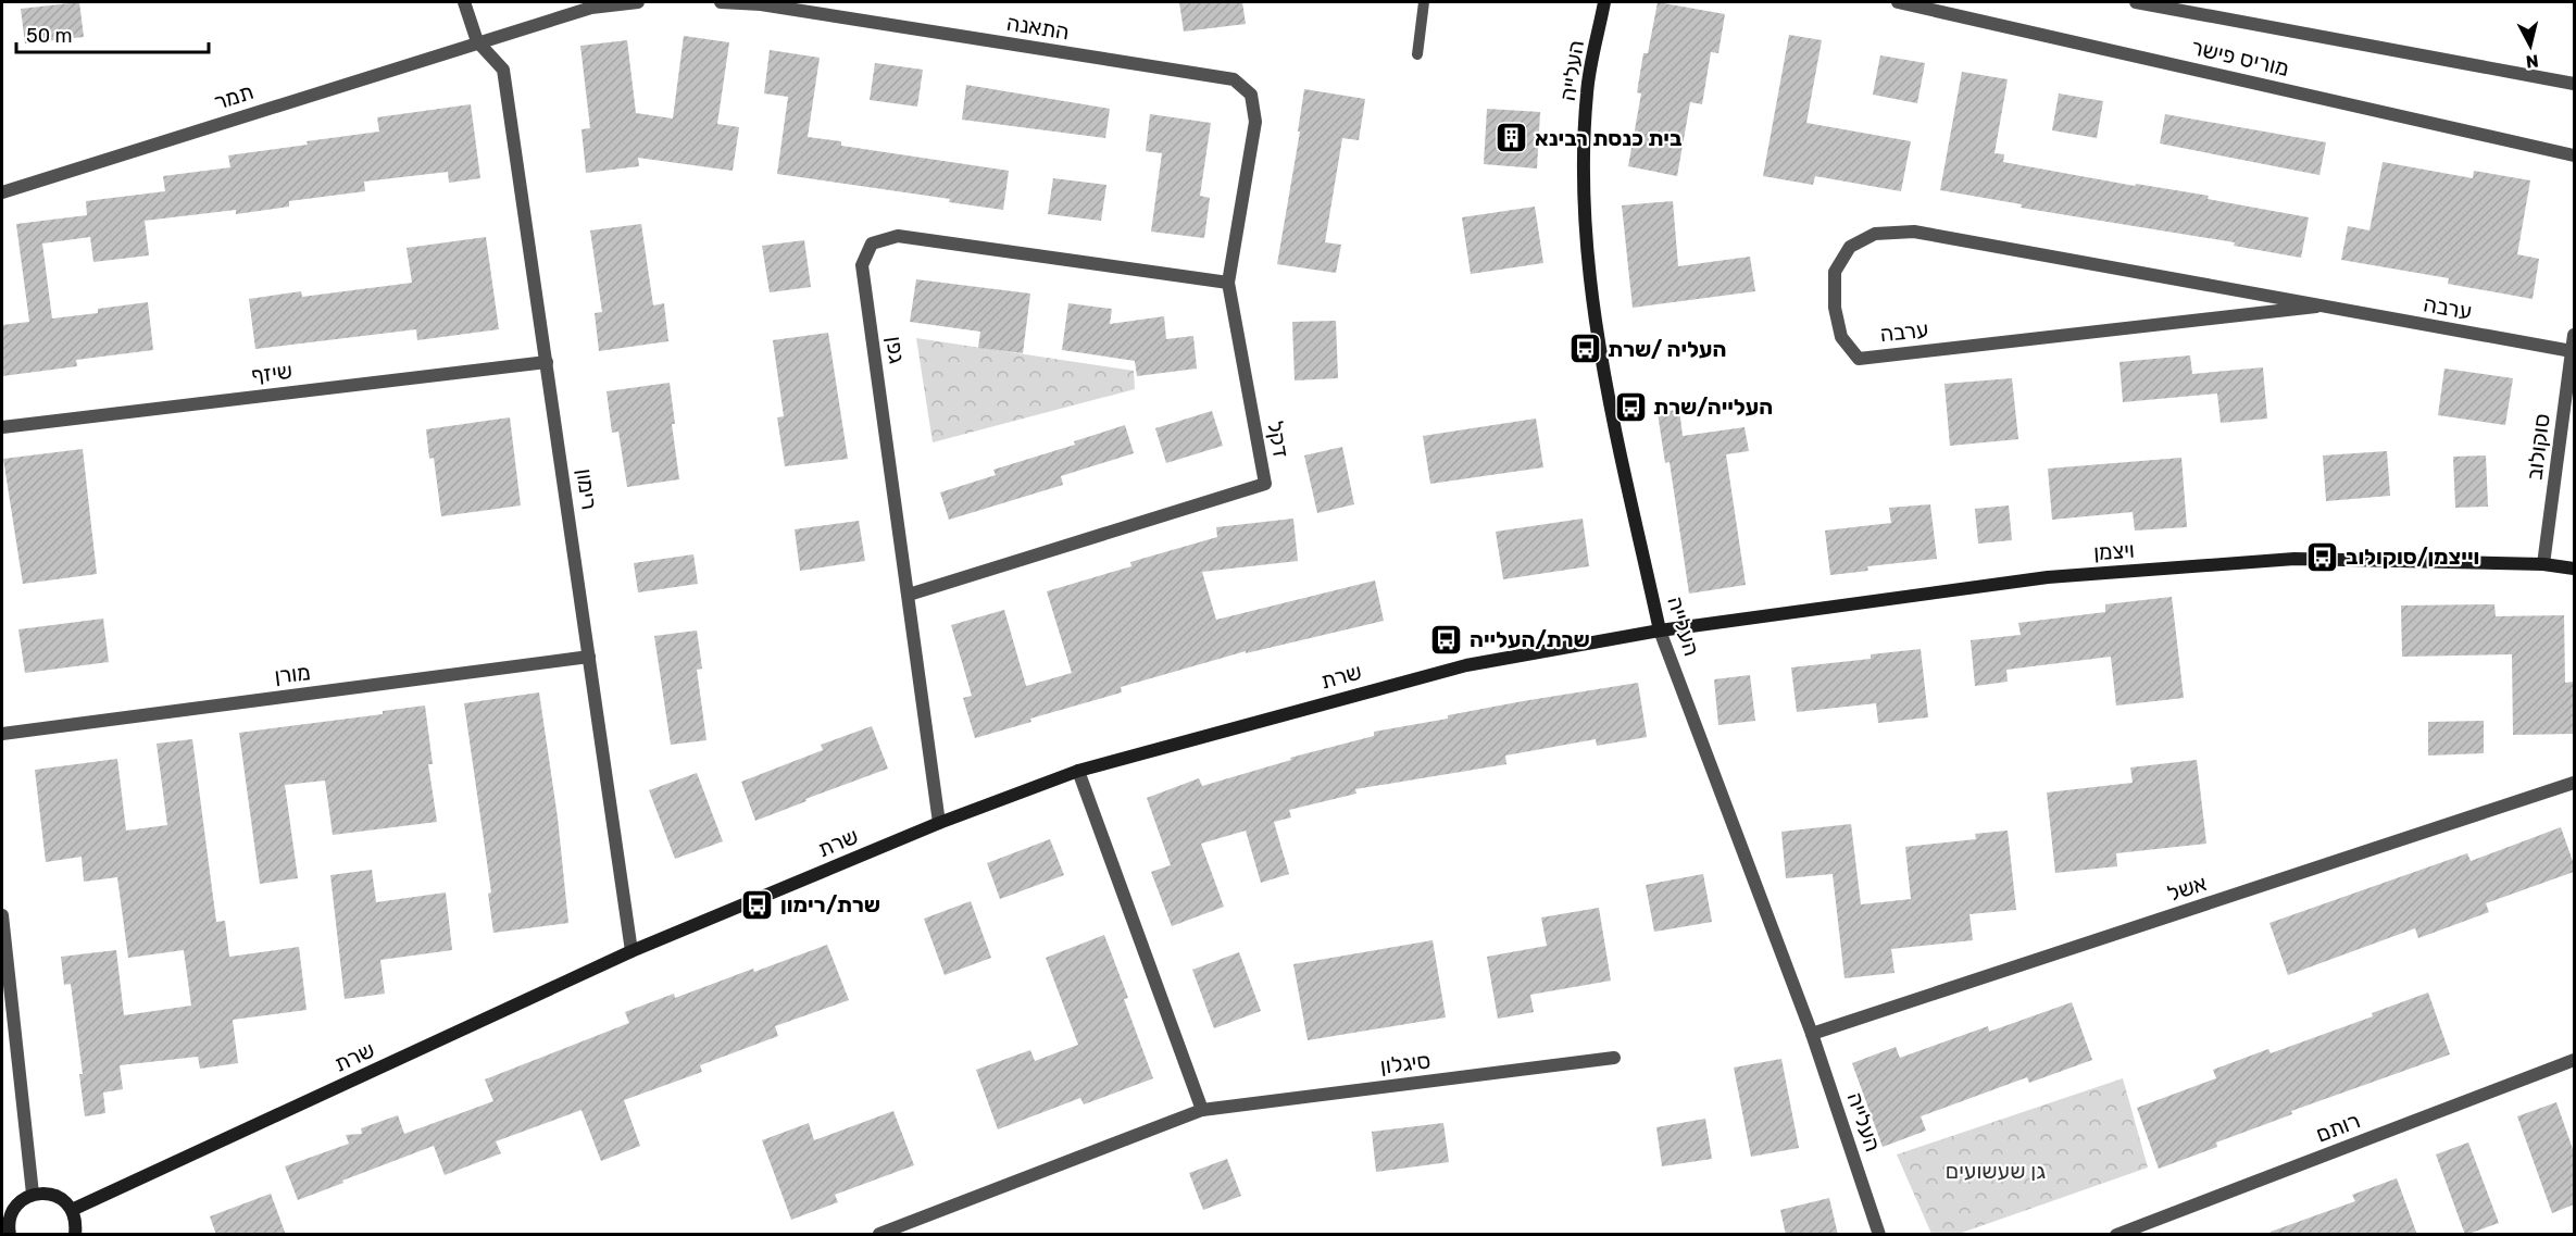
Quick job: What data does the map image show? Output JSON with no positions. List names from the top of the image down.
{
  "streets": {
    "street": [
      "התאנה",
      "מוריס פישר",
      "העלייה",
      "תמר",
      "ערבה",
      "גפן",
      "שיזף",
      "דקל",
      "סוקולוב",
      "רימון",
      "ויצמן",
      "מורן",
      "שרת",
      "אשל",
      "סיגלון",
      "רותם"
    ]
  },
  "crossings": [
    ["התאנה", "דקל"],
    ["העלייה", "ויצמן"],
    ["העלייה", "שרת"],
    ["העלייה", "אשל"],
    ["תמר", "רימון"],
    ["ערבה", "סוקולוב"],
    ["גפן", "דקל"],
    ["גפן", "שרת"],
    ["שיזף", "רימון"],
    ["סוקולוב", "ויצמן"],
    ["רימון", "מורן"],
    ["רימון", "שרת"],
    ["ויצמן", "שרת"]
  ],
  "parks": ["גן שעשועים"],
  "places": {
    "building": ["בית כנסת רבינא"],
    "bus stop": [
      "העליה /שרת",
      "העלייה/שרת",
      "וייצמן/סוקולוב",
      "שרת/העלייה",
      "שרת/רימון"
    ]
  },
  "scale_bar": "50 m",
  "north": "bottom"
}
